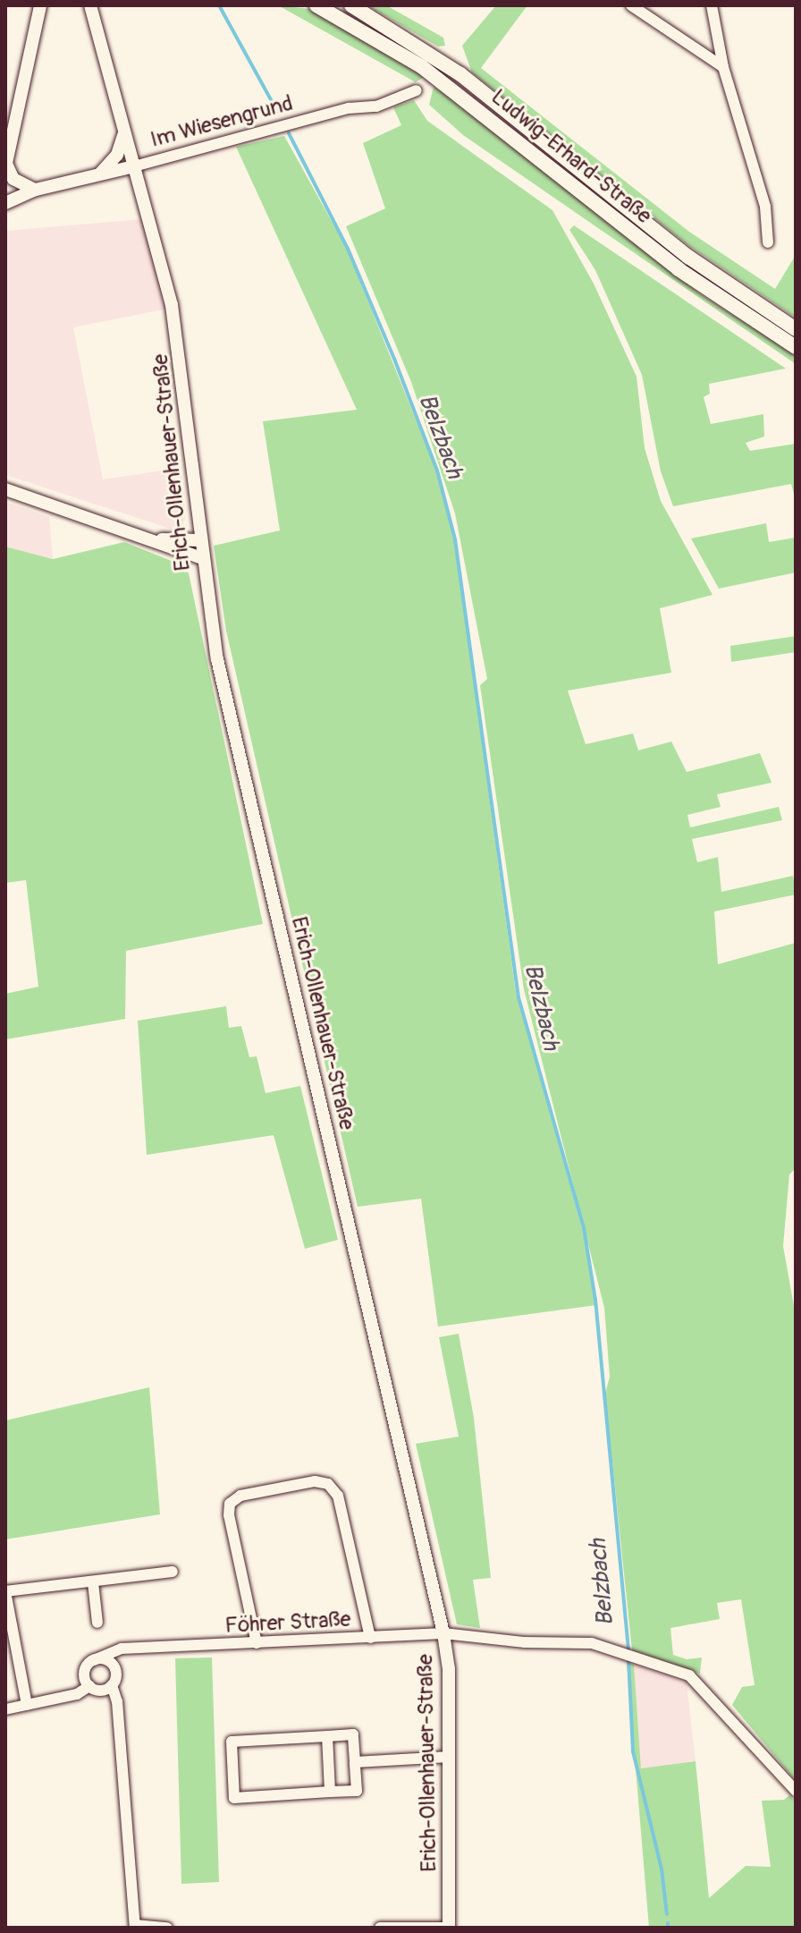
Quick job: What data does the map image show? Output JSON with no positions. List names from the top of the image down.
{
  "streets": {
    "main road": ["Ludwig-Erhard-Straße"],
    "street": ["Im Wiesengrund", "Erich-Ollenhauer-Straße", "Föhrer Straße"]
  },
  "crossings": [
    ["Im Wiesengrund", "Erich-Ollenhauer-Straße"],
    ["Erich-Ollenhauer-Straße", "Föhrer Straße"]
  ],
  "water": ["Belzbach"]
}
